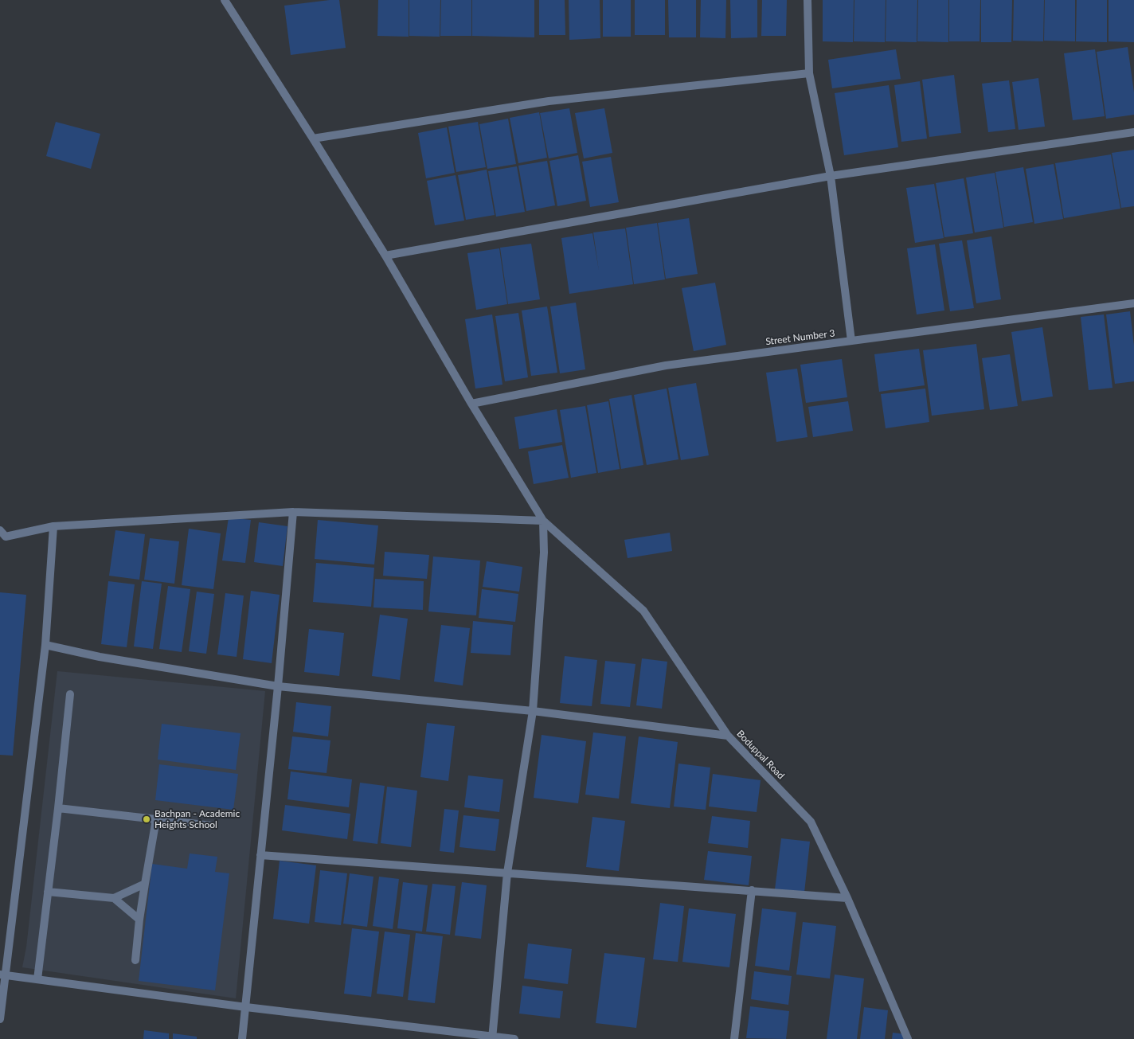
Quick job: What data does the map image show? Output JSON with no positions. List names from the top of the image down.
{
  "streets": {
    "street": ["Street Number 3", "Boduppal Road"]
  },
  "places": ["Bachpan - Academic Heights School"]
}
